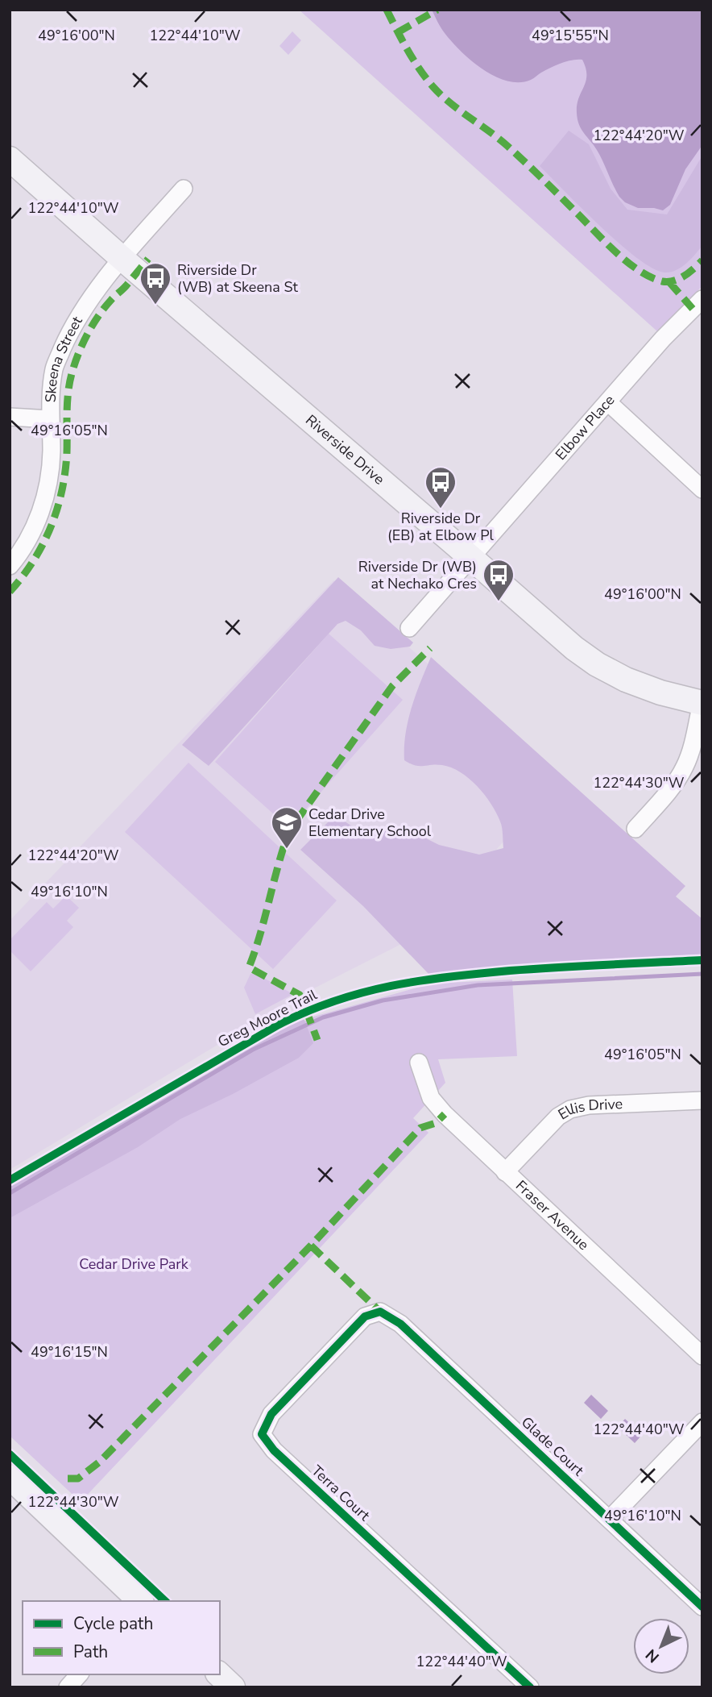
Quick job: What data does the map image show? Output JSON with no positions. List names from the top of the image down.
{
  "streets": {
    "street": [
      "Skeena Street",
      "Elbow Place",
      "Riverside Drive",
      "Ellis Drive",
      "Fraser Avenue",
      "Glade Court",
      "Terra Court"
    ],
    "cycle path": ["Greg Moore Trail"]
  },
  "crossings": [
    ["Skeena Street", "Riverside Drive"],
    ["Elbow Place", "Riverside Drive"],
    ["Ellis Drive", "Fraser Avenue"],
    ["Glade Court", "Terra Court"]
  ],
  "parks": ["Cedar Drive Park"],
  "places": {
    "bus stop": ["Riverside Dr (WB) at Skeena St", "Riverside Dr (EB) at Elbow Pl", "Riverside Dr (WB) at Nechako Cres"],
    "school or university": ["Cedar Drive Elementary School"]
  },
  "legend": ["Cycle path", "Path"],
  "north": "bottom left",
  "coordinates": [
    "49°16'00\"N",
    "49°15'55\"N",
    "122°44'10\"W",
    "122°44'20\"W",
    "49°16'05\"N",
    "122°44'30\"W",
    "49°16'10\"N",
    "49°16'15\"N",
    "122°44'40\"W"
  ]
}
